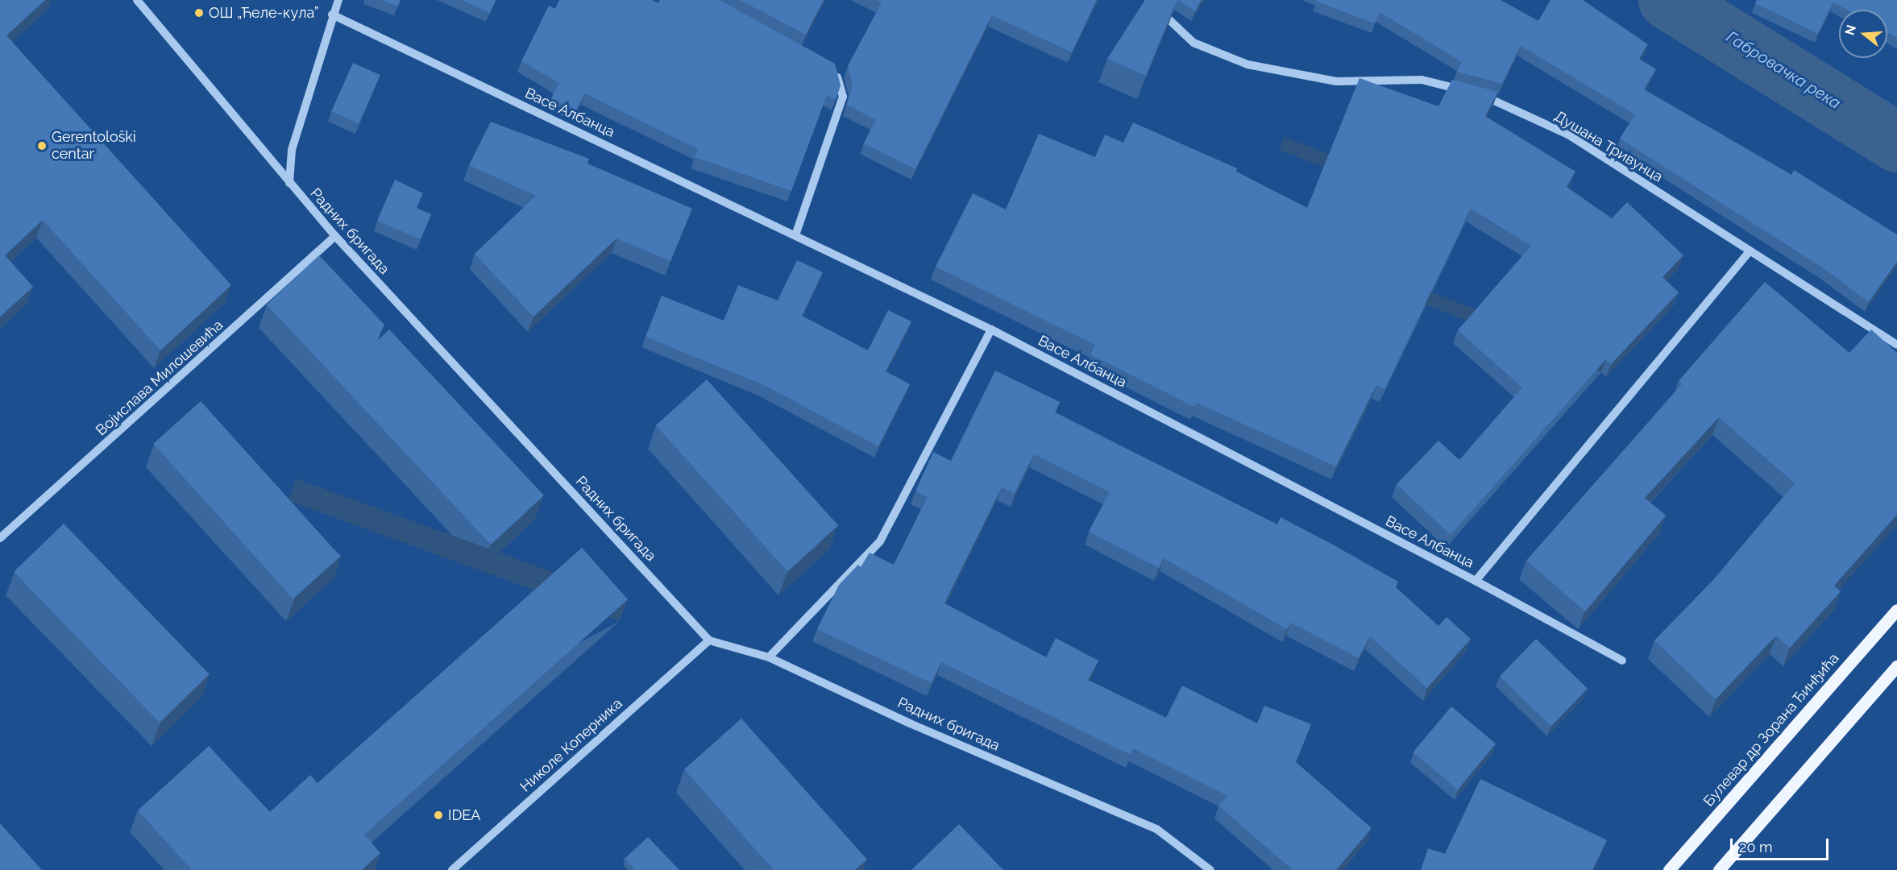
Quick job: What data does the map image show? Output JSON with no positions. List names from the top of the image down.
{
  "streets": {
    "main road": ["Булевар др Зорана Ђинђића"],
    "street": [
      "Васе Албанца",
      "Душана Тривунца",
      "Радних бригада",
      "Војислава Милошевића",
      "Николе Коперника"
    ]
  },
  "crossings": [
    ["Васе Албанца", "Душана Тривунца"],
    ["Радних бригада", "Војислава Милошевића"],
    ["Радних бригада", "Николе Коперника"]
  ],
  "water": ["Габровачка река"],
  "places": ["ОШ „Ћеле-кула”", "Gerentološki centar", "IDEA"],
  "scale_bar": "20 m",
  "north": "left"
}
